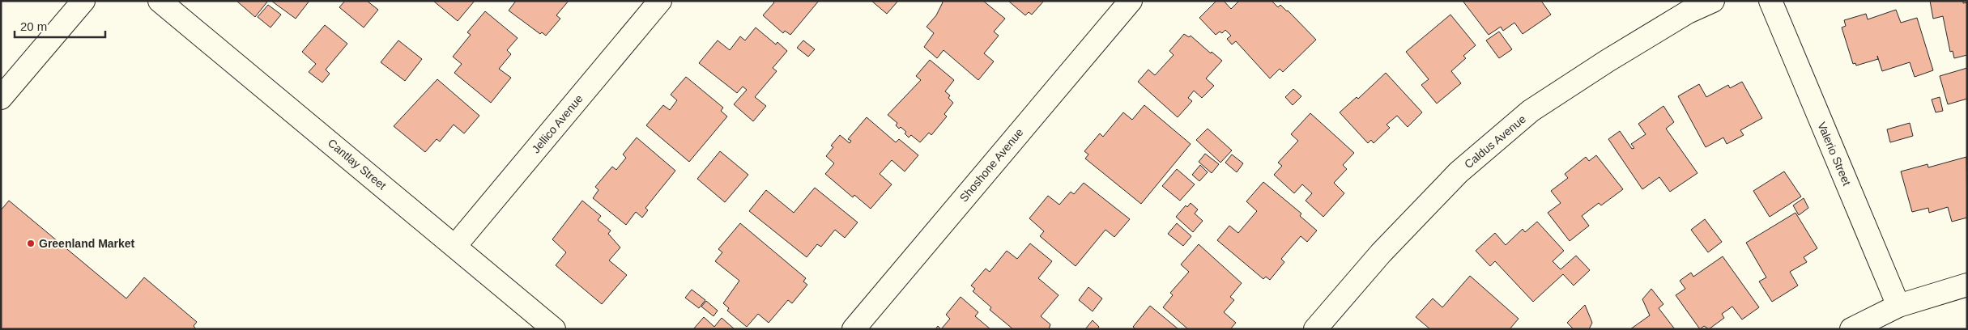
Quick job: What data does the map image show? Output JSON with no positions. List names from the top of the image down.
{
  "streets": {
    "street": [
      "Jellico Avenue",
      "Caldus Avenue",
      "Valerio Street",
      "Cantlay Street",
      "Shoshone Avenue"
    ]
  },
  "crossings": [
    ["Jellico Avenue", "Cantlay Street"]
  ],
  "places": ["Greenland Market"],
  "scale_bar": "20 m"
}
